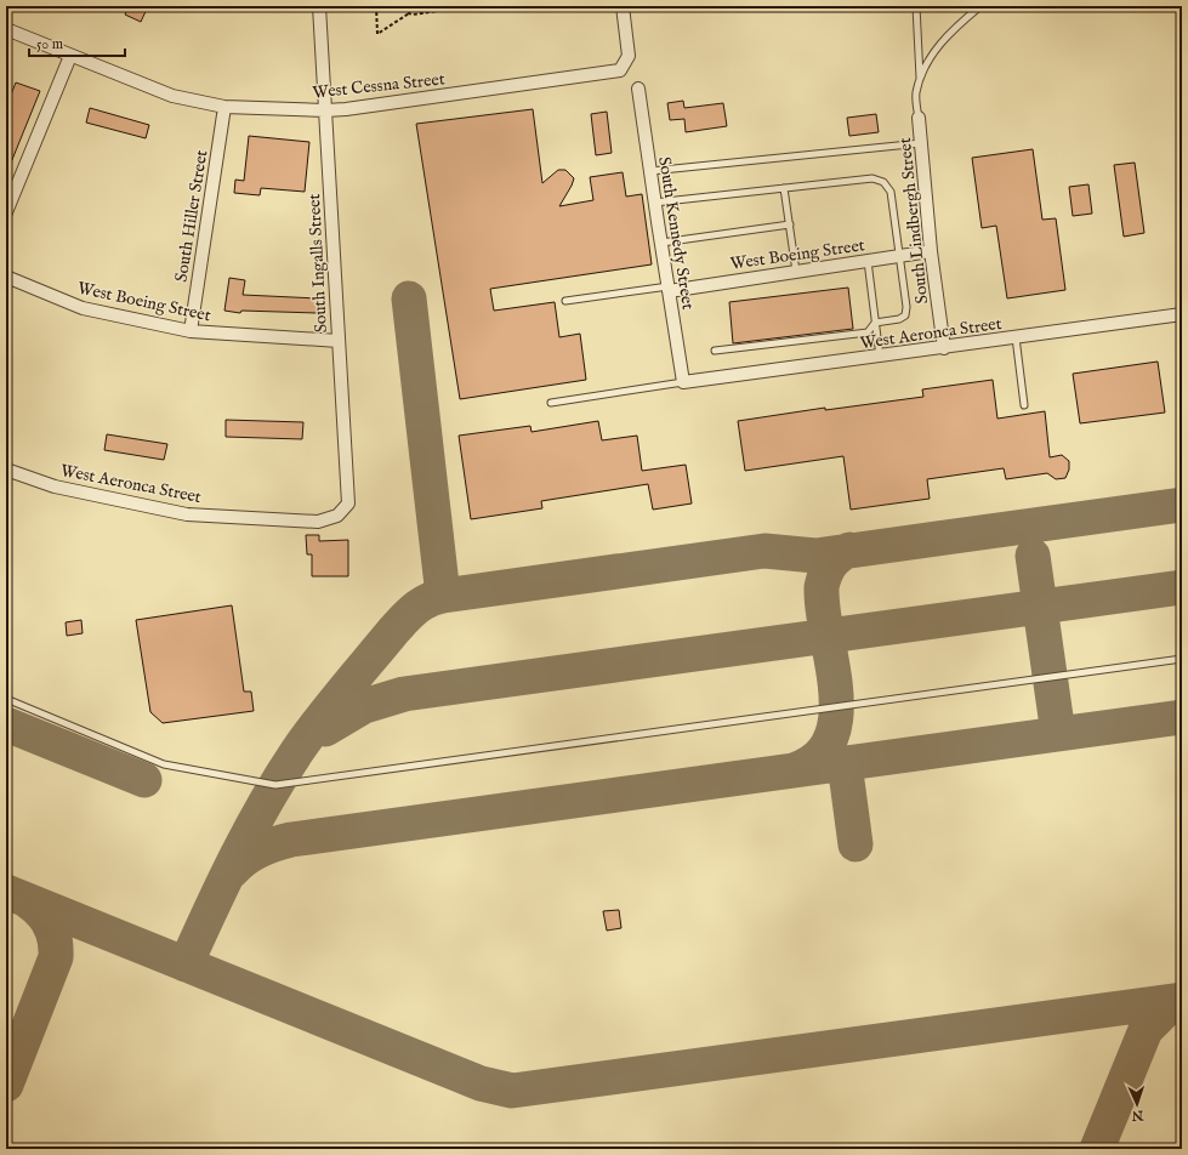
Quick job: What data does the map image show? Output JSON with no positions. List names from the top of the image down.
{
  "streets": {
    "street": [
      "West Cessna Street",
      "South Hiller Street",
      "South Lindbergh Street",
      "South Kennedy Street",
      "West Boeing Street",
      "South Ingalls Street",
      "West Aeronca Street"
    ]
  },
  "crossings": [
    ["West Cessna Street", "South Hiller Street"],
    ["West Cessna Street", "South Ingalls Street"],
    ["South Hiller Street", "West Boeing Street"],
    ["South Lindbergh Street", "West Boeing Street"],
    ["South Lindbergh Street", "West Aeronca Street"],
    ["South Kennedy Street", "West Boeing Street"],
    ["South Kennedy Street", "West Aeronca Street"],
    ["West Boeing Street", "South Ingalls Street"],
    ["South Ingalls Street", "West Aeronca Street"]
  ],
  "scale_bar": "50 m",
  "north": "bottom"
}
